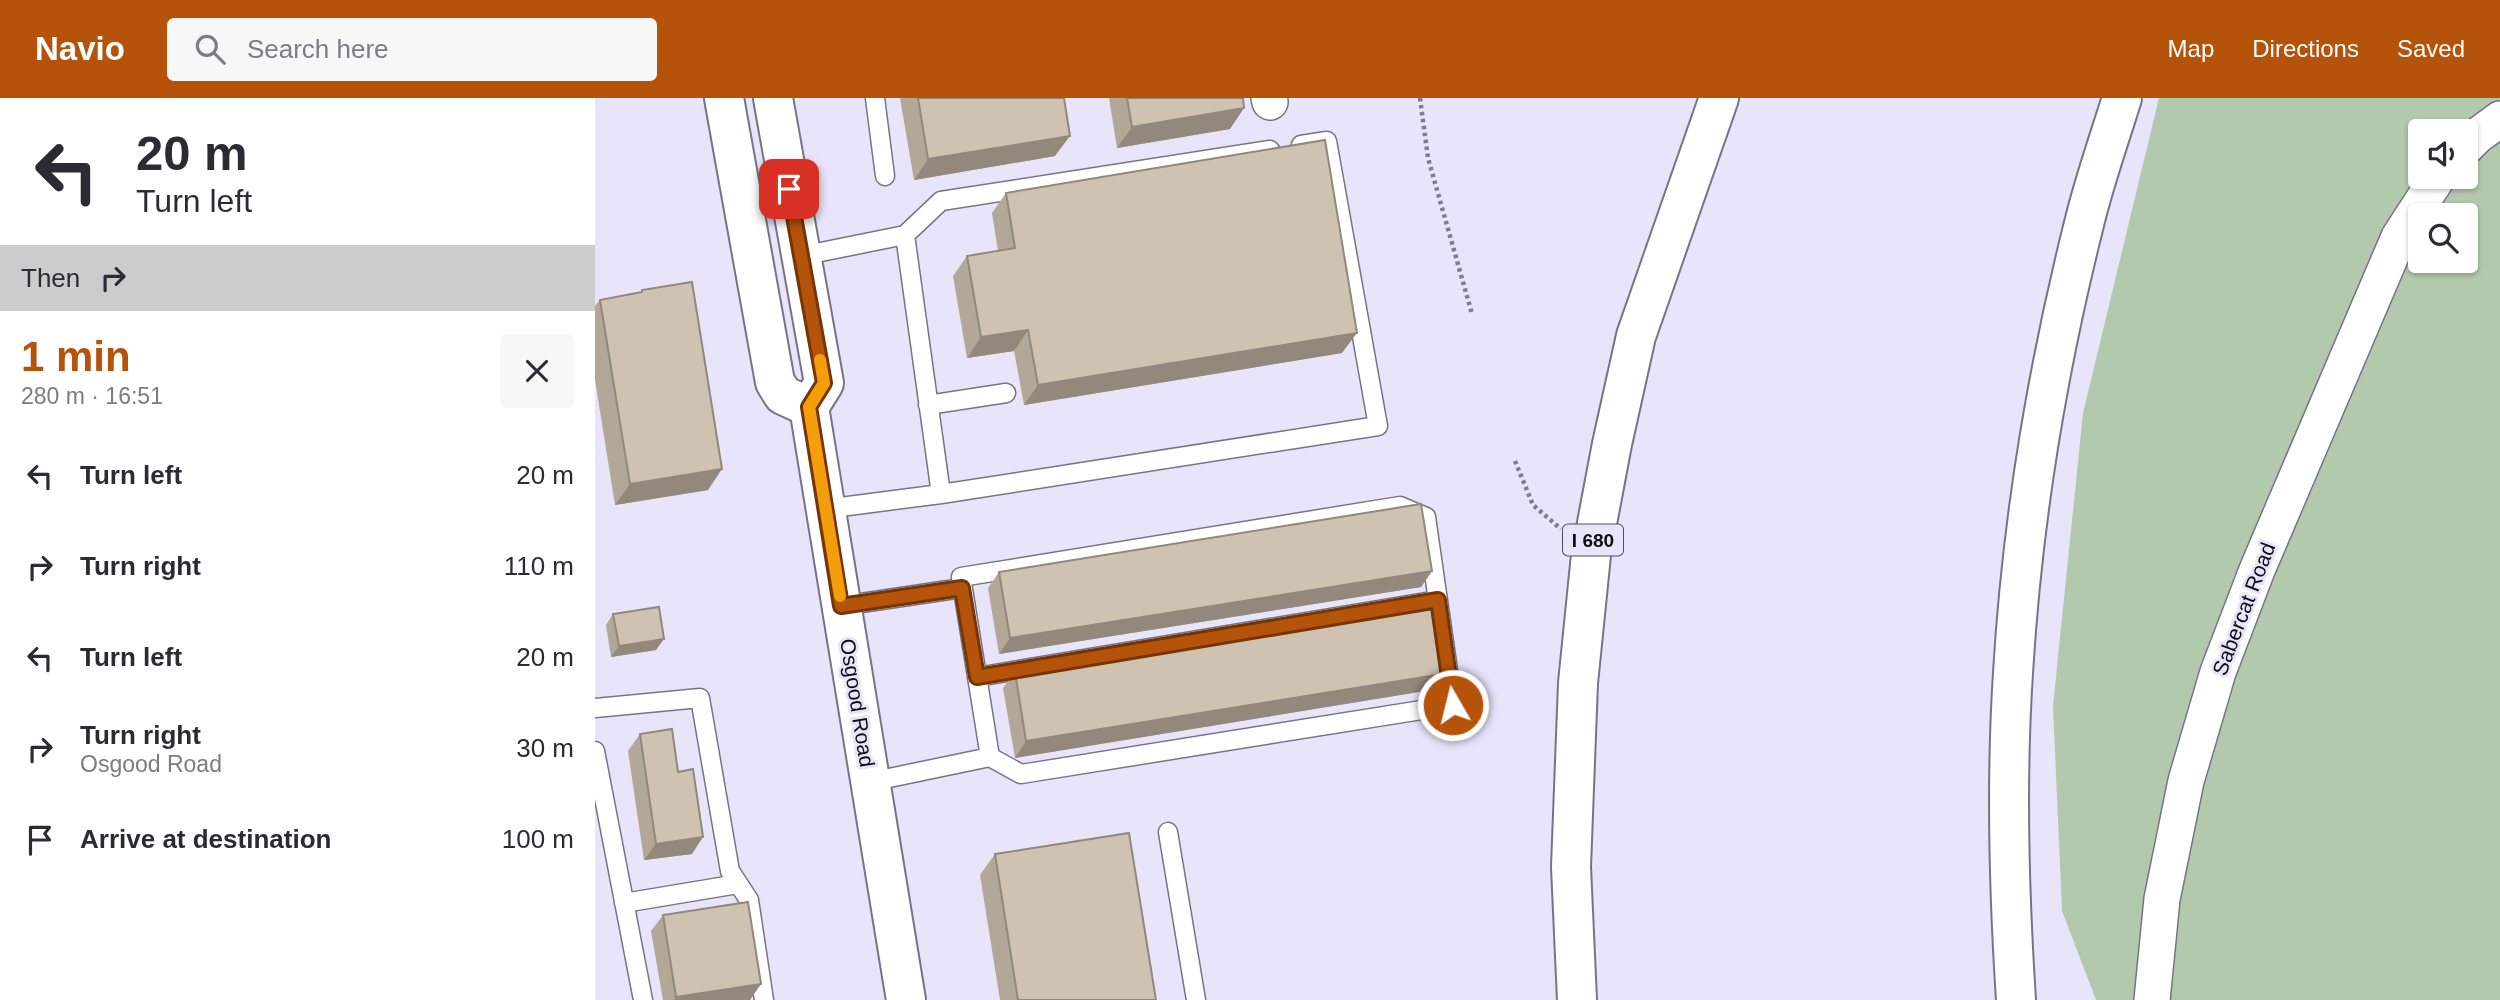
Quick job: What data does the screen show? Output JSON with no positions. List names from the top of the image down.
{
  "streets": {
    "main road": ["I 680", "Osgood Road"],
    "street": ["Sabercat Road"]
  },
  "page": {
    "header": "Navio",
    "search": "Search here",
    "nav": ["Map", "Directions", "Saved"],
    "turn": ["20 m", "Turn left"],
    "then": "Then",
    "heading": ["1 min", "280 m · 16:51"],
    "list": [
      {
        "name": "Turn left",
        "value": "20 m"
      },
      {
        "name": "Turn right",
        "value": "110 m"
      },
      {
        "name": "Turn left",
        "value": "20 m"
      },
      {
        "name": "Turn right",
        "note": "Osgood Road",
        "value": "30 m"
      },
      {
        "name": "Arrive at destination",
        "value": "100 m"
      }
    ]
  }
}
